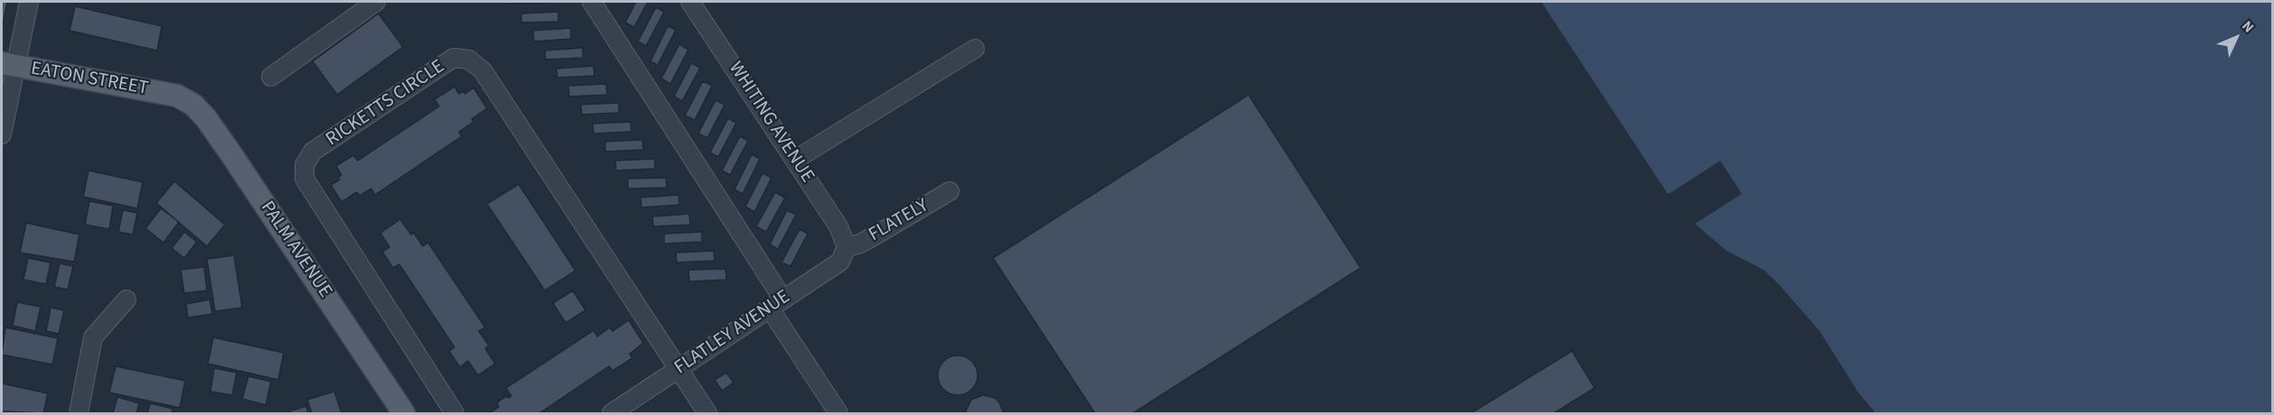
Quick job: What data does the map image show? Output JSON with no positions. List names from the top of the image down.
{
  "streets": {
    "main road": ["EATON STREET", "PALM AVENUE"],
    "street": [
      "RICKETTS CIRCLE",
      "WHITING AVENUE",
      "FLATELY",
      "FLATLEY AVENUE"
    ]
  },
  "crossings": [
    ["EATON STREET", "PALM AVENUE"],
    ["RICKETTS CIRCLE", "FLATLEY AVENUE"],
    ["WHITING AVENUE", "FLATELY"],
    ["WHITING AVENUE", "FLATLEY AVENUE"],
    ["FLATELY", "FLATLEY AVENUE"]
  ],
  "north": "top right"
}
